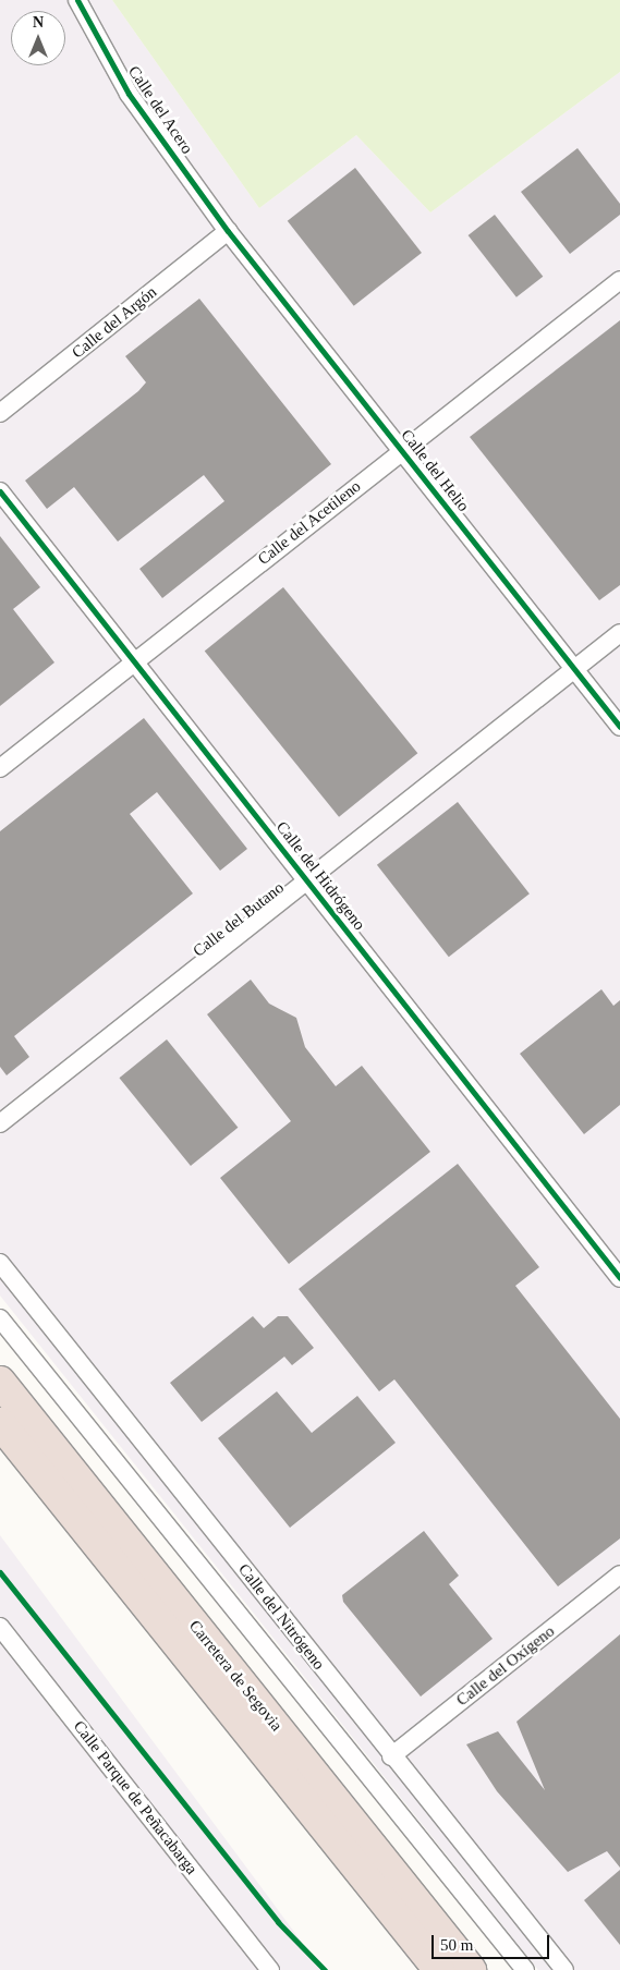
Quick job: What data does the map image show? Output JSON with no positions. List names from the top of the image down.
{
  "streets": {
    "highway": ["Carretera de Segovia"],
    "street": [
      "Calle del Acero",
      "Calle del Argón",
      "Calle del Helio",
      "Calle del Acetileno",
      "Calle del Hidrógeno",
      "Calle del Butano",
      "Calle del Nitrógeno",
      "Calle del Oxígeno",
      "Calle Parque de Peñacabarga"
    ]
  },
  "crossings": [
    ["Calle del Acero", "Calle del Argón"],
    ["Calle del Acero", "Calle del Helio"],
    ["Calle del Argón", "Calle del Helio"],
    ["Calle del Helio", "Calle del Acetileno"],
    ["Calle del Helio", "Calle del Butano"],
    ["Calle del Acetileno", "Calle del Hidrógeno"],
    ["Calle del Hidrógeno", "Calle del Butano"],
    ["Calle del Nitrógeno", "Calle del Oxígeno"]
  ],
  "scale_bar": "50 m",
  "north": "top"
}
